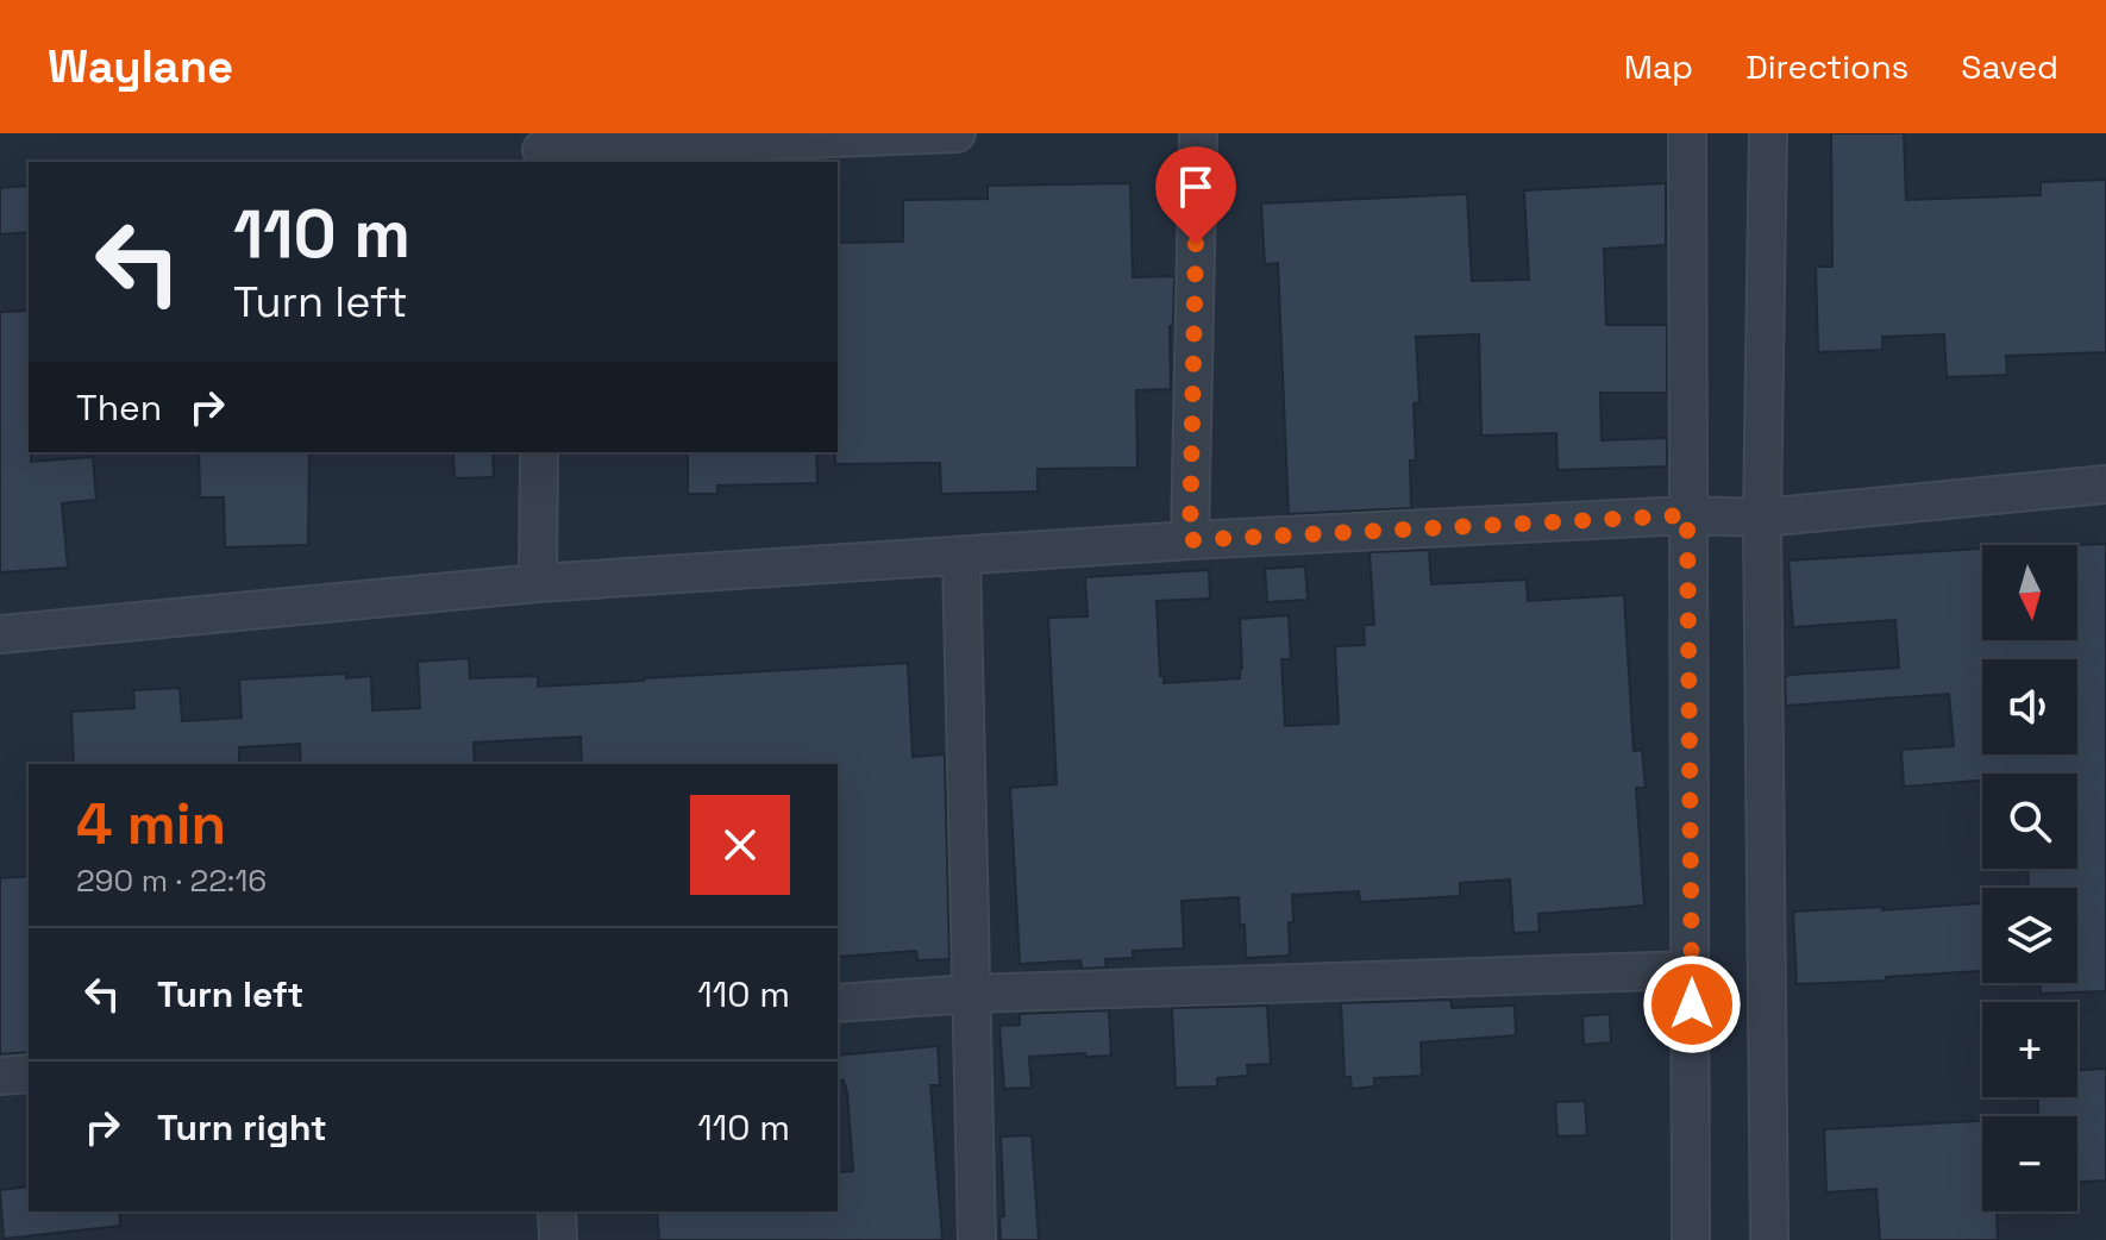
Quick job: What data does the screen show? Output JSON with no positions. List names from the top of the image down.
{
  "north": "bottom",
  "page": {
    "header": "Waylane",
    "nav": ["Map", "Directions", "Saved"],
    "turn": ["110 m", "Turn left"],
    "then": "Then",
    "map_buttons": ["+", "−"],
    "heading": ["4 min", "290 m · 22:16"],
    "list": [
      {
        "name": "Turn left",
        "value": "110 m"
      },
      {
        "name": "Turn right",
        "value": "110 m"
      }
    ]
  }
}
